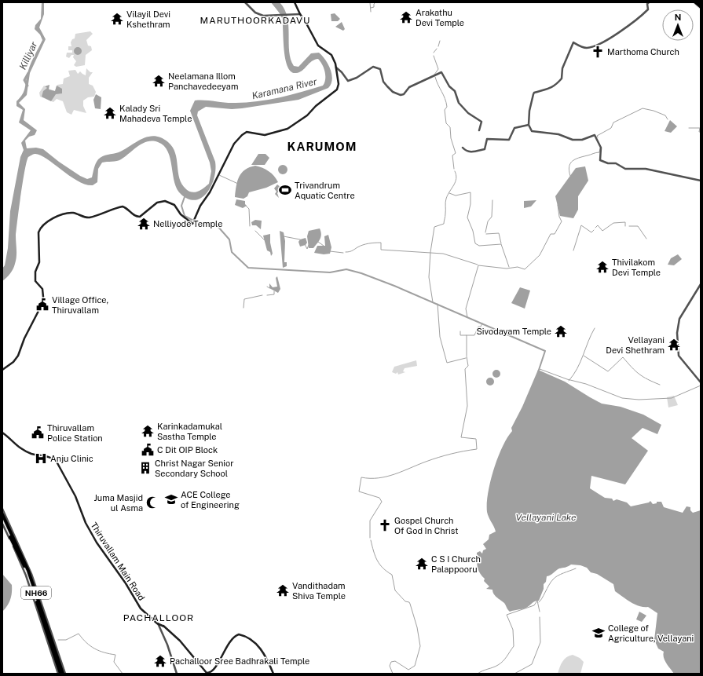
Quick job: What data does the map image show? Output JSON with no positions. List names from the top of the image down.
{
  "streets": {
    "highway": ["NH66"],
    "main road": ["Thiruvallam Main Road"]
  },
  "districts": ["MARUTHOORKADAVU", "KARUMOM", "PACHALLOOR"],
  "water": ["Killiyar", "Karamana River", "Vellayani Lake"],
  "places": {
    "temple": [
      "Arakathu Devi Temple",
      "Vilayil Devi Kshethram",
      "Neelamana Illom Panchavedeeyam",
      "Kalady Sri Mahadeva Temple",
      "Nelliyode Temple",
      "Thivilakom Devi Temple",
      "Sivodayam Temple",
      "Vellayani Devi Shethram",
      "Karinkadamukal Sastha Temple",
      "C S I Church Palappooru",
      "Vandithadam Shiva Temple",
      "Pachalloor Sree Badhrakali Temple"
    ],
    "church": ["Marthoma Church", "Gospel Church Of God In Christ"],
    "sports": ["Trivandrum Aquatic Centre"],
    "public building": ["Village Office, Thiruvallam", "Thiruvallam Police Station", "C Dit OIP Block"],
    "hospital": ["Anju Clinic"],
    "building": ["Christ Nagar Senior Secondary School"],
    "school or university": ["ACE College of Engineering", "College of Agriculture, Vellayani"],
    "mosque": ["Juma Masjid ul Asma"]
  },
  "north": "top"
}
